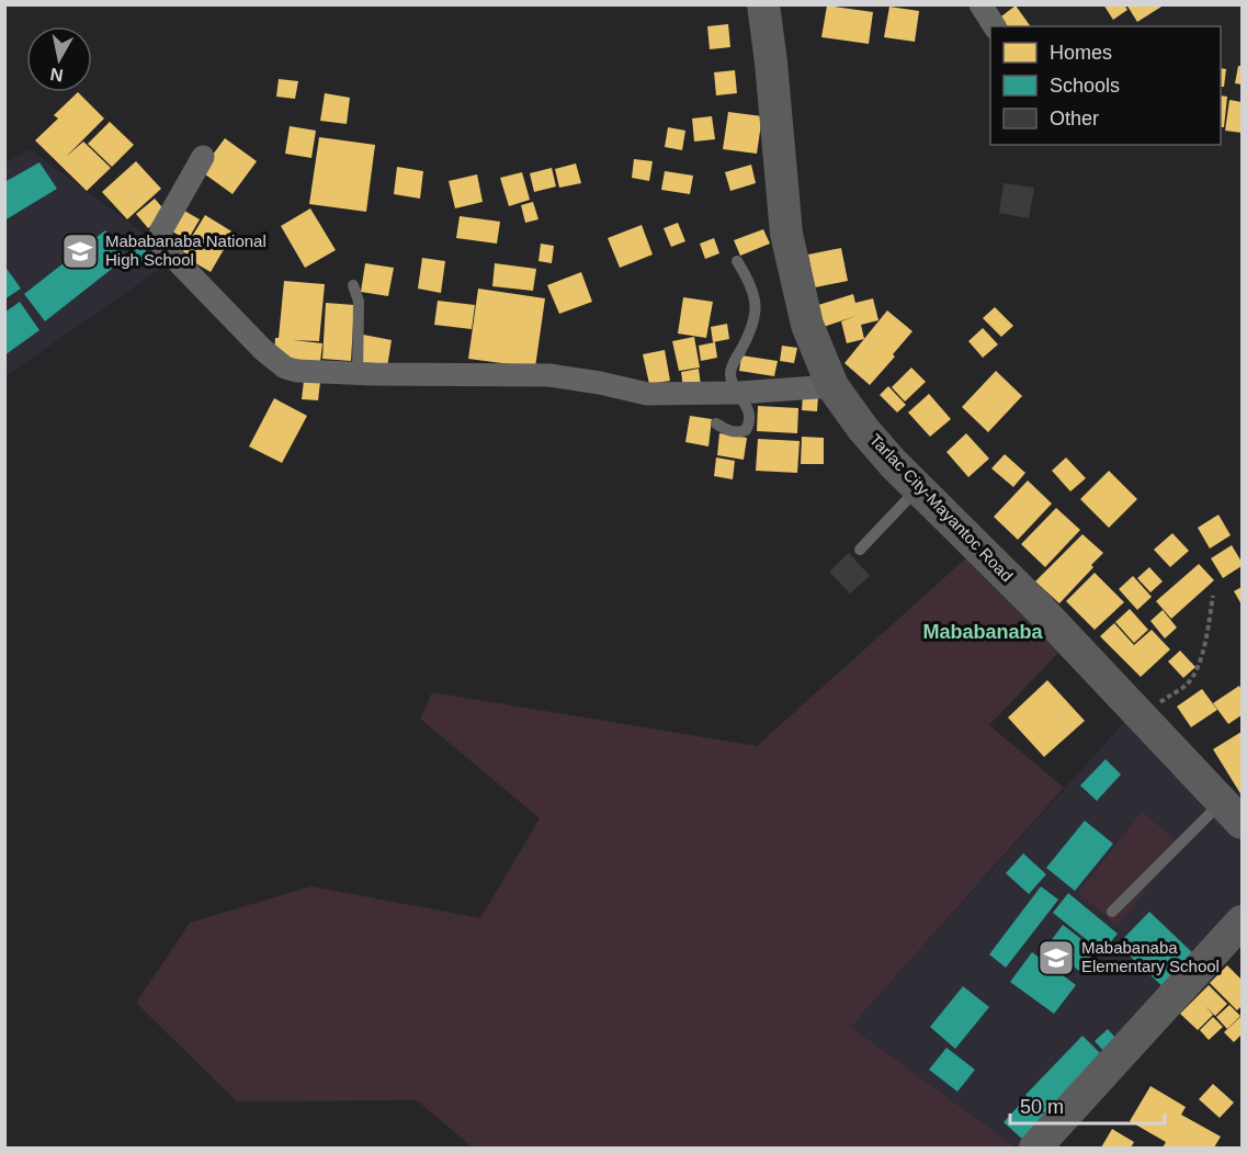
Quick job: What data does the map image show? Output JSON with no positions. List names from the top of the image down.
{
  "streets": {
    "main road": ["Tarlac City-Mayantoc Road"]
  },
  "districts": ["Mababanaba"],
  "places": {
    "school or university": ["Mababanaba National High School", "Mababanaba Elementary School"]
  },
  "legend": ["Homes", "Schools", "Other"],
  "scale_bar": "50 m",
  "north": "bottom"
}
